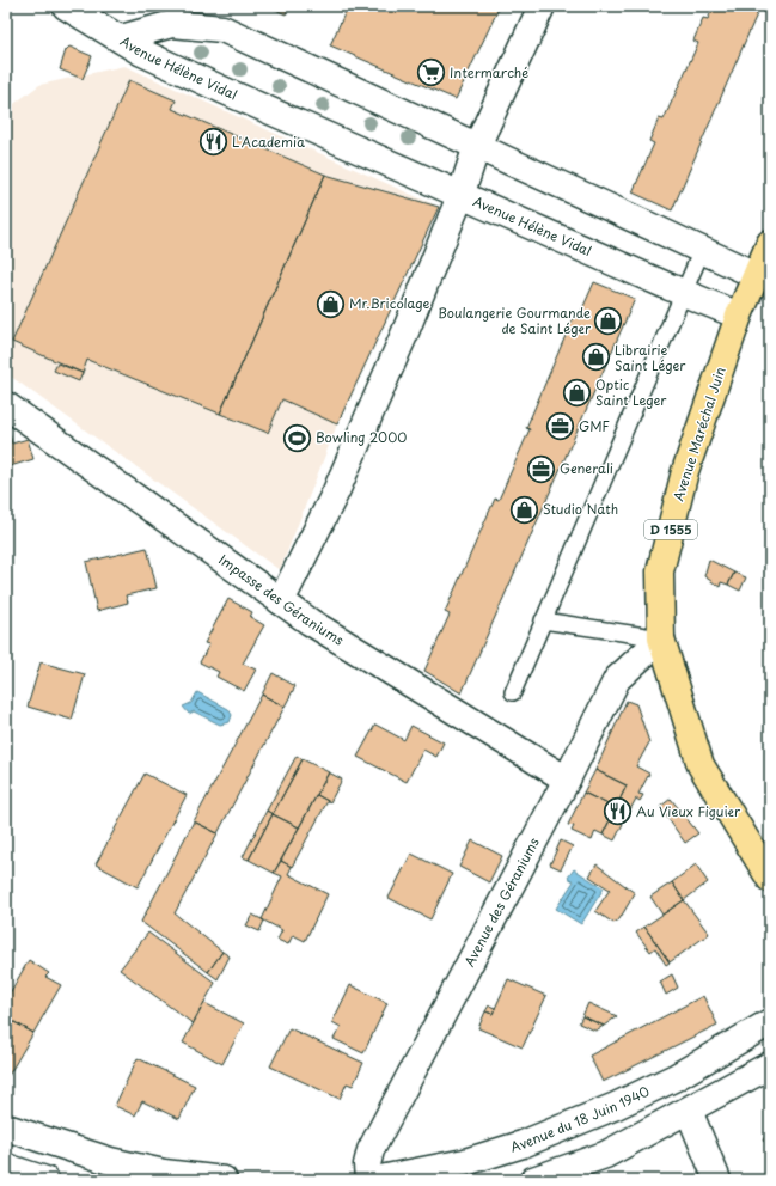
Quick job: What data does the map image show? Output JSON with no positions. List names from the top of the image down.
{
  "streets": {
    "main road": ["Avenue Maréchal Juin", "D 1555"],
    "street": [
      "Avenue Hélène Vidal",
      "Impasse des Géraniums",
      "Avenue des Géraniums",
      "Avenue du 18 Juin 1940"
    ]
  },
  "crossings": [
    ["Avenue Hélène Vidal", "Avenue Maréchal Juin"],
    ["Avenue Maréchal Juin", "Avenue des Géraniums"],
    ["Impasse des Géraniums", "Avenue des Géraniums"]
  ],
  "places": {
    "supermarket": ["Intermarché"],
    "restaurant": ["L'Academia", "Au Vieux Figuier"],
    "shop": [
      "Mr.Bricolage",
      "Boulangerie Gourmande de Saint Léger",
      "Librairie Saint Léger",
      "Optic Saint Leger",
      "Studio Nath"
    ],
    "office": ["GMF", "Generali"],
    "sports": ["Bowling 2000"]
  }
}
